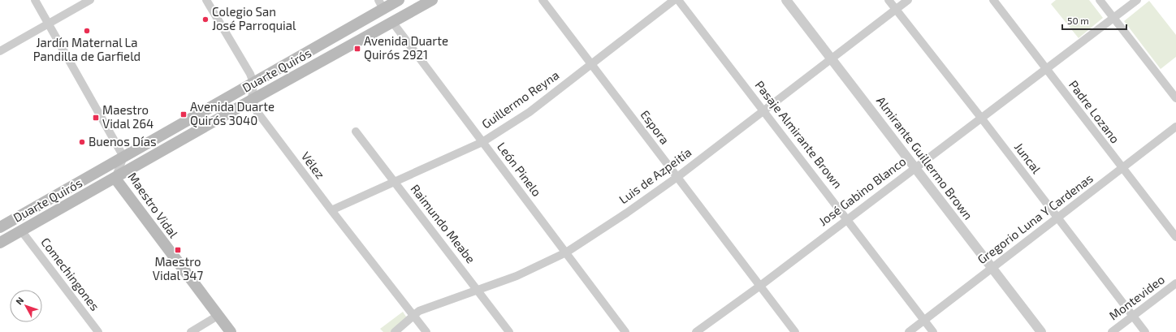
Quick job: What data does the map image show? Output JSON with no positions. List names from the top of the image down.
{
  "streets": {
    "main road": ["Duarte Quirós", "Maestro Vidal"],
    "street": [
      "Guillermo Reyna",
      "Padre Lozano",
      "Espora",
      "Pasaje Almirante Brown",
      "Almirante Guillermo Brown",
      "Juncal",
      "Vélez",
      "León Pinelo",
      "Luis de Azpeitía",
      "José Gabino Blanco",
      "Gregorio Luna Y Cardenas",
      "Raimundo Meabe",
      "Comechingones",
      "Montevideo"
    ]
  },
  "crossings": [
    ["Duarte Quirós", "Vélez"],
    ["Duarte Quirós", "León Pinelo"],
    ["Duarte Quirós", "Maestro Vidal"],
    ["Duarte Quirós", "Comechingones"],
    ["Guillermo Reyna", "Espora"],
    ["Guillermo Reyna", "Vélez"],
    ["Guillermo Reyna", "León Pinelo"],
    ["Guillermo Reyna", "Raimundo Meabe"],
    ["Padre Lozano", "José Gabino Blanco"],
    ["Padre Lozano", "Gregorio Luna Y Cardenas"],
    ["Espora", "Luis de Azpeitía"],
    ["Espora", "José Gabino Blanco"],
    ["Pasaje Almirante Brown", "Luis de Azpeitía"],
    ["Pasaje Almirante Brown", "José Gabino Blanco"],
    ["Pasaje Almirante Brown", "Gregorio Luna Y Cardenas"],
    ["Almirante Guillermo Brown", "Luis de Azpeitía"],
    ["Almirante Guillermo Brown", "José Gabino Blanco"],
    ["Almirante Guillermo Brown", "Gregorio Luna Y Cardenas"],
    ["Juncal", "Luis de Azpeitía"],
    ["Juncal", "José Gabino Blanco"],
    ["Juncal", "Gregorio Luna Y Cardenas"],
    ["Juncal", "Montevideo"],
    ["Vélez", "Luis de Azpeitía"],
    ["León Pinelo", "Luis de Azpeitía"],
    ["Luis de Azpeitía", "Raimundo Meabe"]
  ],
  "places": {
    "other": ["Colegio San José Parroquial", "Jardín Maternal La Pandilla de Garfield", "Buenos Días"],
    "transit": [
      "Avenida Duarte Quirós 2921",
      "Avenida Duarte Quirós 3040",
      "Maestro Vidal 264",
      "Maestro Vidal 347"
    ]
  },
  "scale_bar": "50 m",
  "north": "top left"
}
